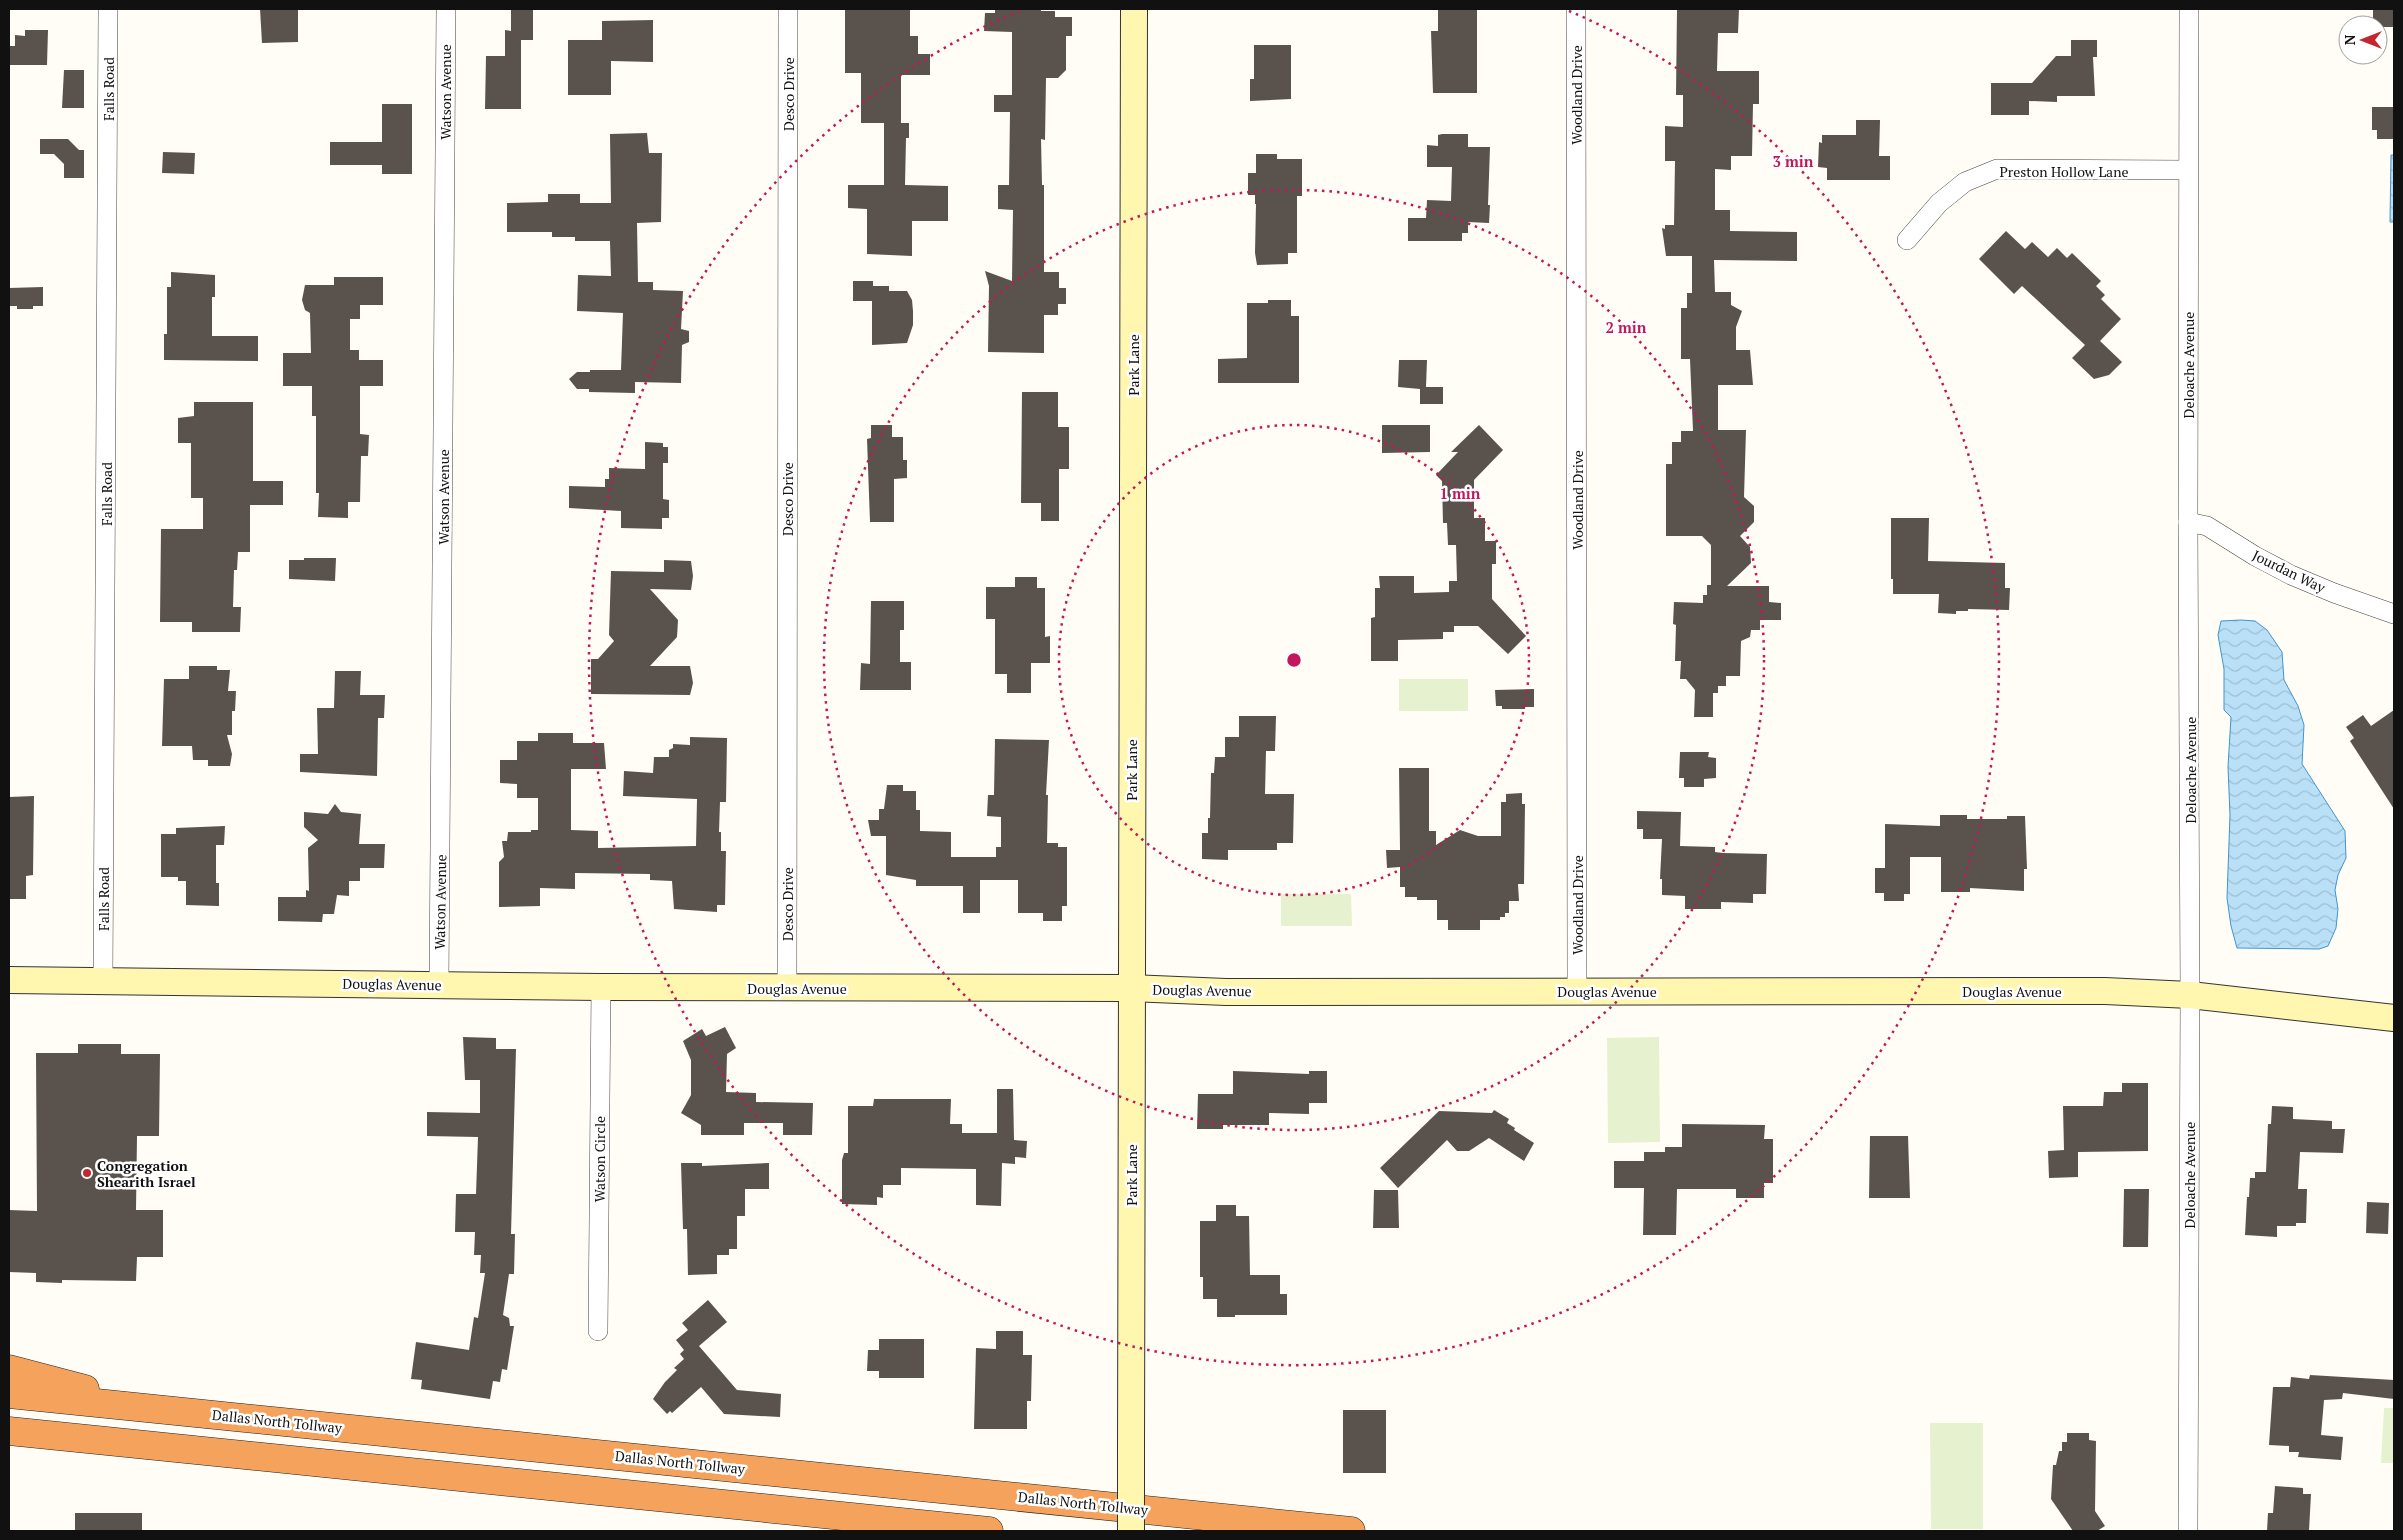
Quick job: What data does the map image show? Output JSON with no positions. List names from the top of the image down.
{
  "streets": {
    "highway": ["Dallas North Tollway"],
    "street": [
      "Falls Road",
      "Watson Avenue",
      "Desco Drive",
      "Woodland Drive",
      "Preston Hollow Lane",
      "Park Lane",
      "Deloache Avenue",
      "Jourdan Way",
      "Douglas Avenue",
      "Watson Circle"
    ]
  },
  "crossings": [
    ["Falls Road", "Douglas Avenue"],
    ["Watson Avenue", "Douglas Avenue"],
    ["Desco Drive", "Douglas Avenue"],
    ["Woodland Drive", "Douglas Avenue"],
    ["Preston Hollow Lane", "Deloache Avenue"],
    ["Park Lane", "Douglas Avenue"],
    ["Deloache Avenue", "Jourdan Way"],
    ["Deloache Avenue", "Douglas Avenue"],
    ["Douglas Avenue", "Watson Circle"]
  ],
  "places": ["Congregation Shearith Israel"],
  "north": "left",
  "rings": ["3 min", "2 min", "1 min"]
}
